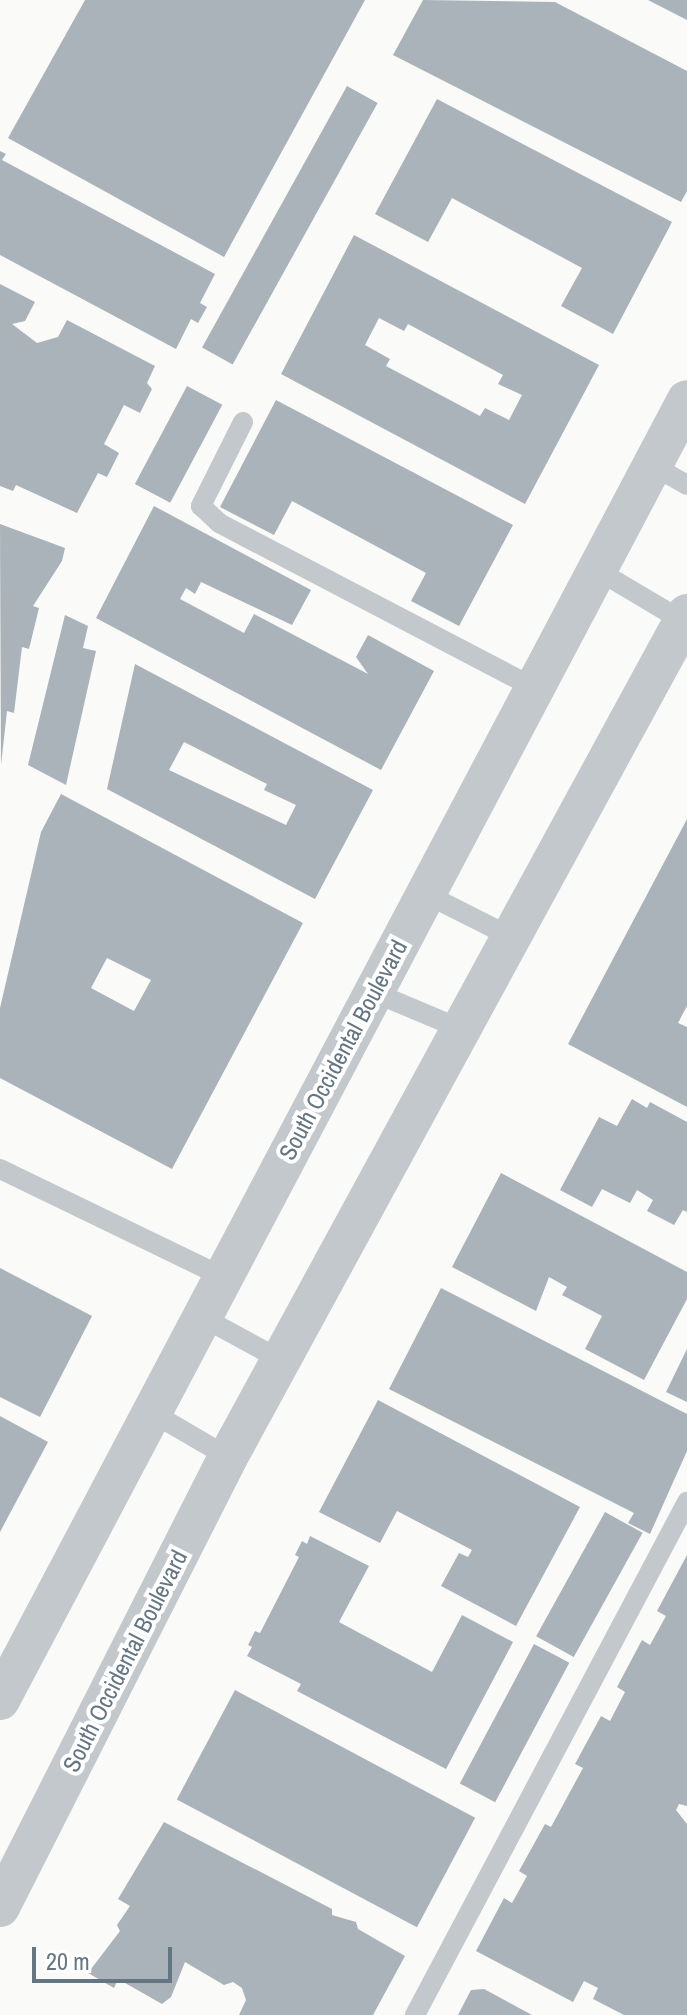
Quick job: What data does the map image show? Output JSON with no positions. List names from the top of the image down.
{
  "streets": {
    "street": ["South Occidental Boulevard"]
  },
  "scale_bar": "20 m"
}
